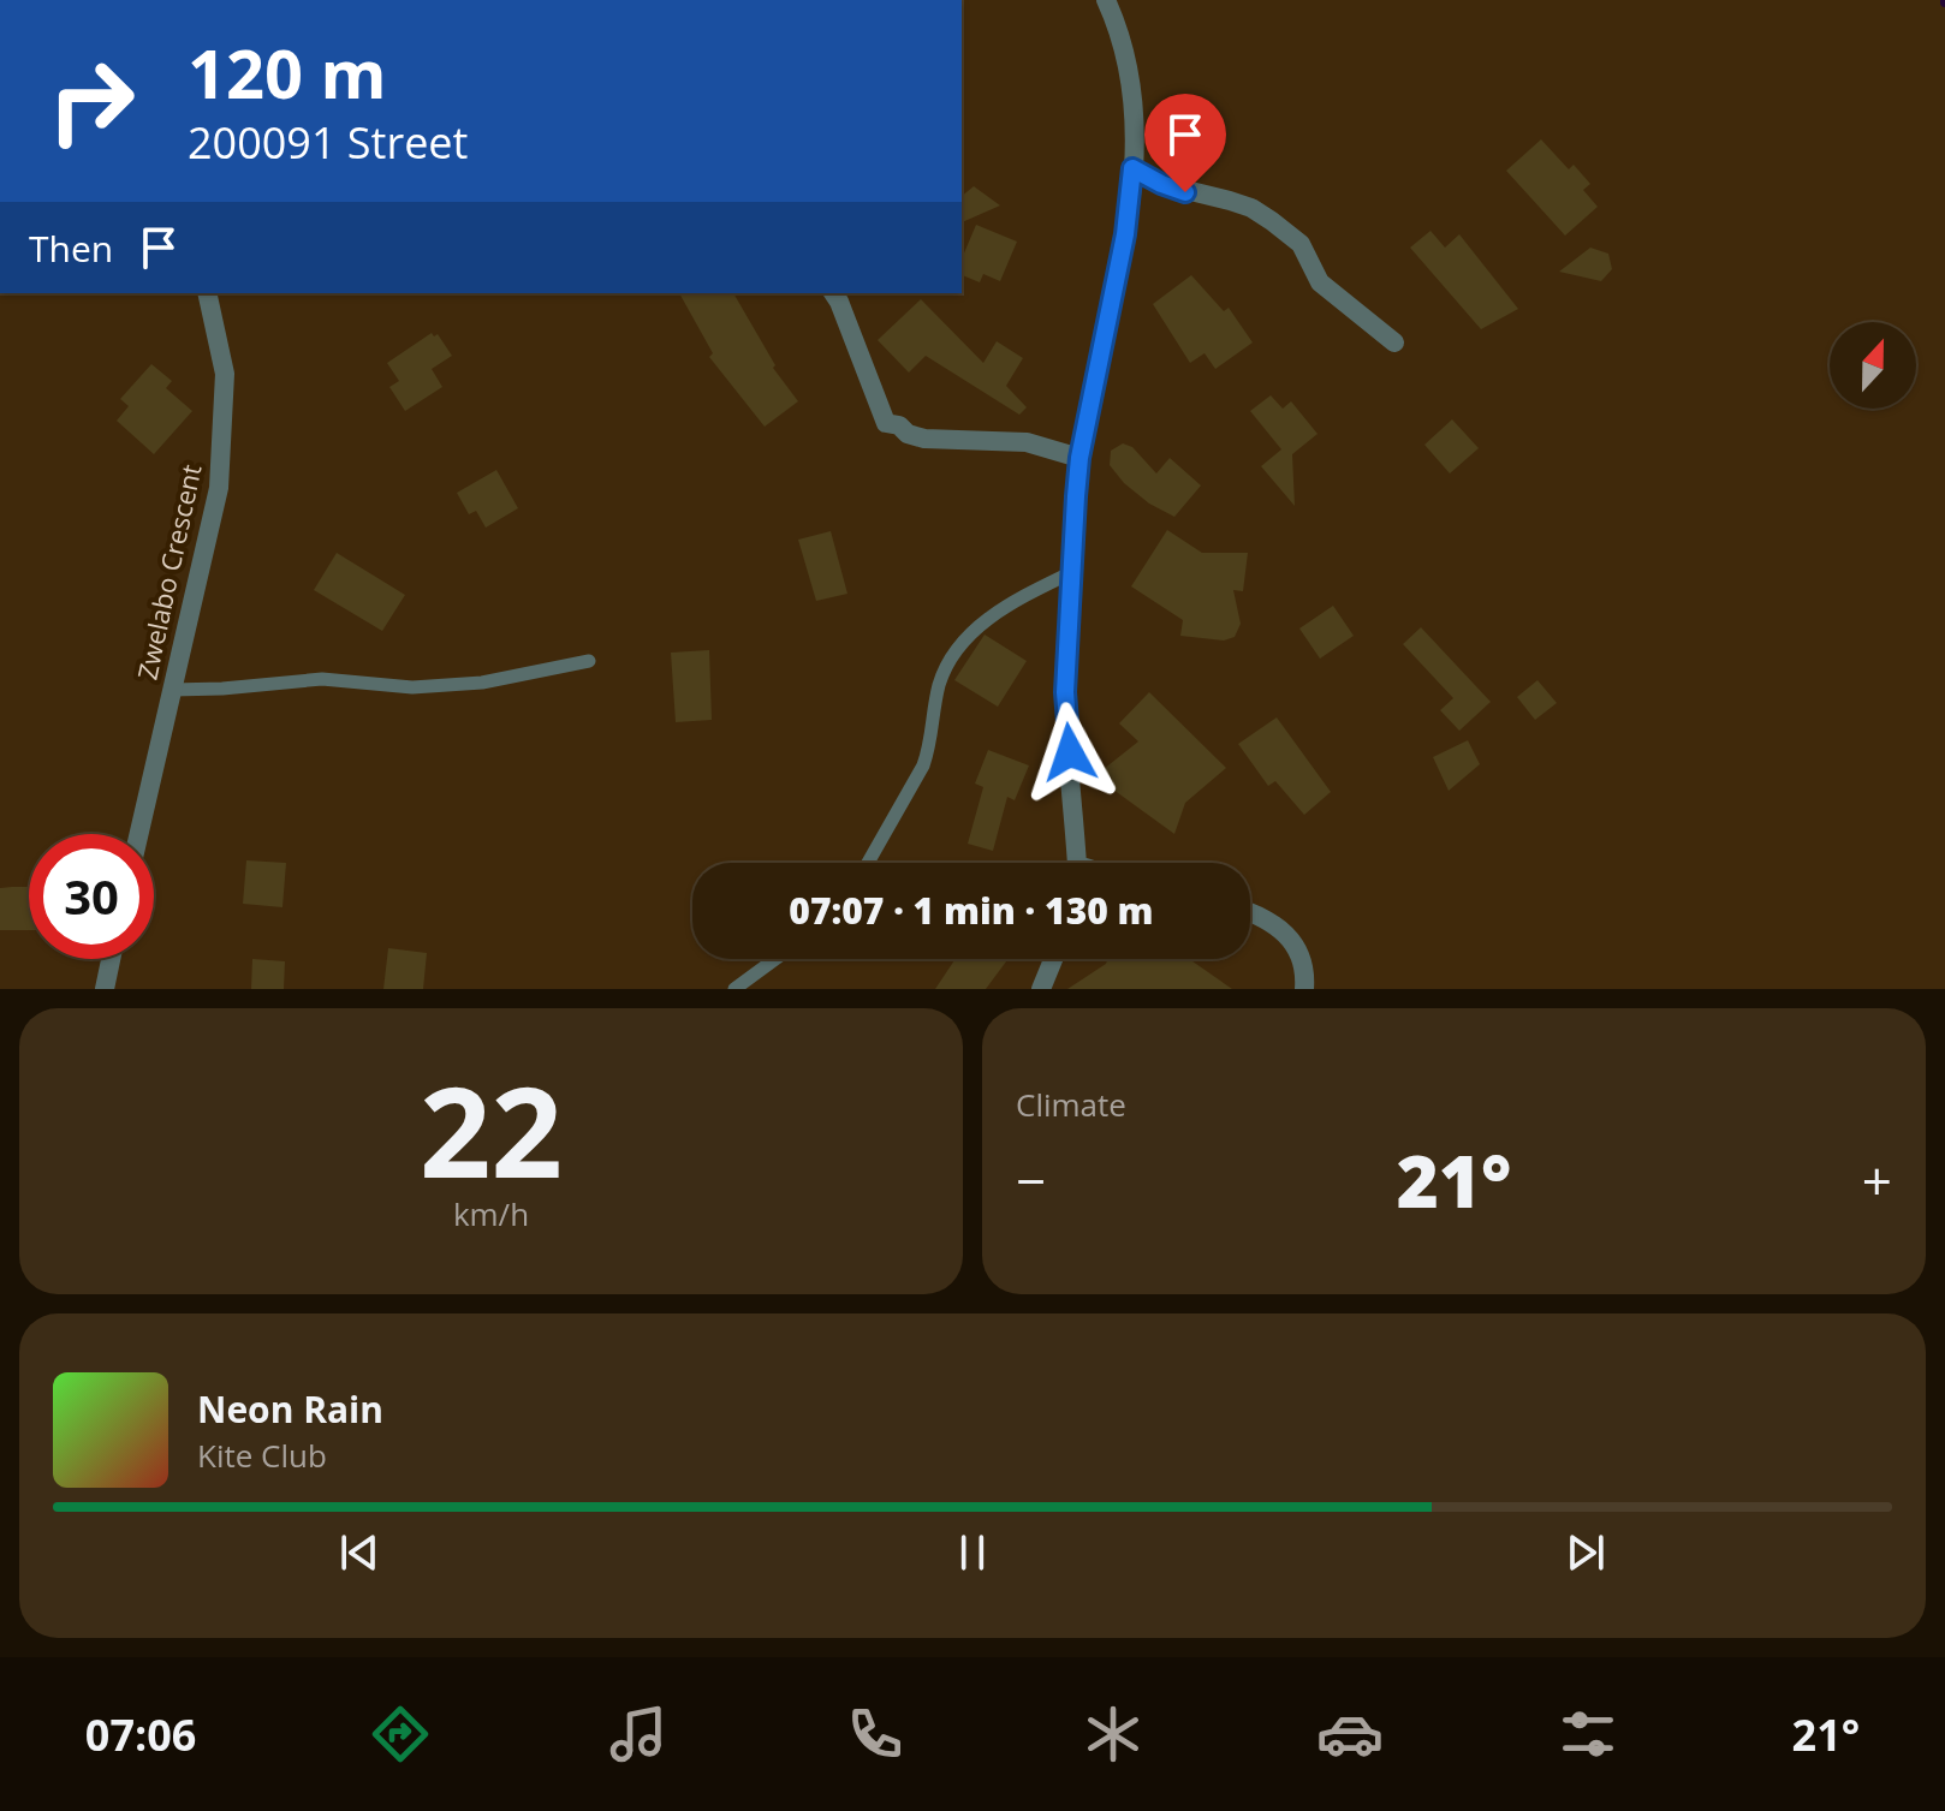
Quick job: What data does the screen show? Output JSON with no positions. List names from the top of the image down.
{
  "streets": {
    "street": ["Zwelabo Crescent"]
  },
  "north": "top",
  "page": {
    "turn": ["120 m", "200091 Street"],
    "then": "Then",
    "limit": "30",
    "trip": "07:07 · 1 min · 130 m",
    "tile": [
      ["22", "km/h"],
      "Climate"
    ],
    "heat": ["−", "21°", "+"],
    "song": ["Neon Rain", "Kite Club"],
    "tabs": ["07:06", "21°"]
  }
}
